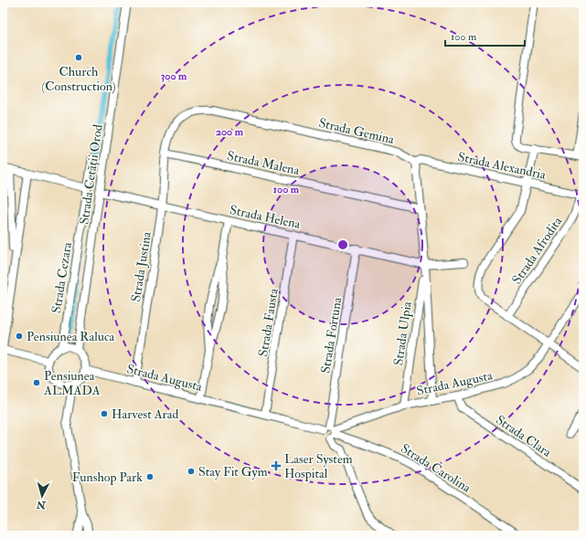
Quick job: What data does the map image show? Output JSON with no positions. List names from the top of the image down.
{
  "streets": {
    "street": [
      "Strada Gemina",
      "Strada Malena",
      "Strada Alexandria",
      "Strada Cetății Orod",
      "Strada Helena",
      "Strada Afrodita",
      "Strada Justina",
      "Strada Cezara",
      "Strada Fausta",
      "Strada Ulpia",
      "Strada Fortuna",
      "Strada Augusta",
      "Strada Clara",
      "Strada Carolina"
    ]
  },
  "crossings": [
    ["Strada Gemina", "Strada Malena"],
    ["Strada Gemina", "Strada Alexandria"],
    ["Strada Gemina", "Strada Justina"],
    ["Strada Malena", "Strada Justina"],
    ["Strada Alexandria", "Strada Afrodita"],
    ["Strada Cetății Orod", "Strada Helena"],
    ["Strada Cetății Orod", "Strada Cezara"],
    ["Strada Cetății Orod", "Strada Augusta"],
    ["Strada Helena", "Strada Justina"],
    ["Strada Helena", "Strada Fausta"],
    ["Strada Helena", "Strada Ulpia"],
    ["Strada Helena", "Strada Fortuna"],
    ["Strada Justina", "Strada Augusta"],
    ["Strada Cezara", "Strada Augusta"],
    ["Strada Fausta", "Strada Augusta"],
    ["Strada Ulpia", "Strada Augusta"],
    ["Strada Fortuna", "Strada Augusta"],
    ["Strada Fortuna", "Strada Carolina"],
    ["Strada Augusta", "Strada Clara"],
    ["Strada Augusta", "Strada Carolina"]
  ],
  "places": {
    "other": [
      "Church (Construction)",
      "Pensiunea Raluca",
      "Pensiunea ALMADA",
      "Harvest Arad",
      "Stay Fit Gym",
      "Funshop Park"
    ],
    "health": ["Laser System Hospital"]
  },
  "scale_bar": "100 m",
  "north": "bottom",
  "rings": ["300 m", "200 m", "100 m"]
}
